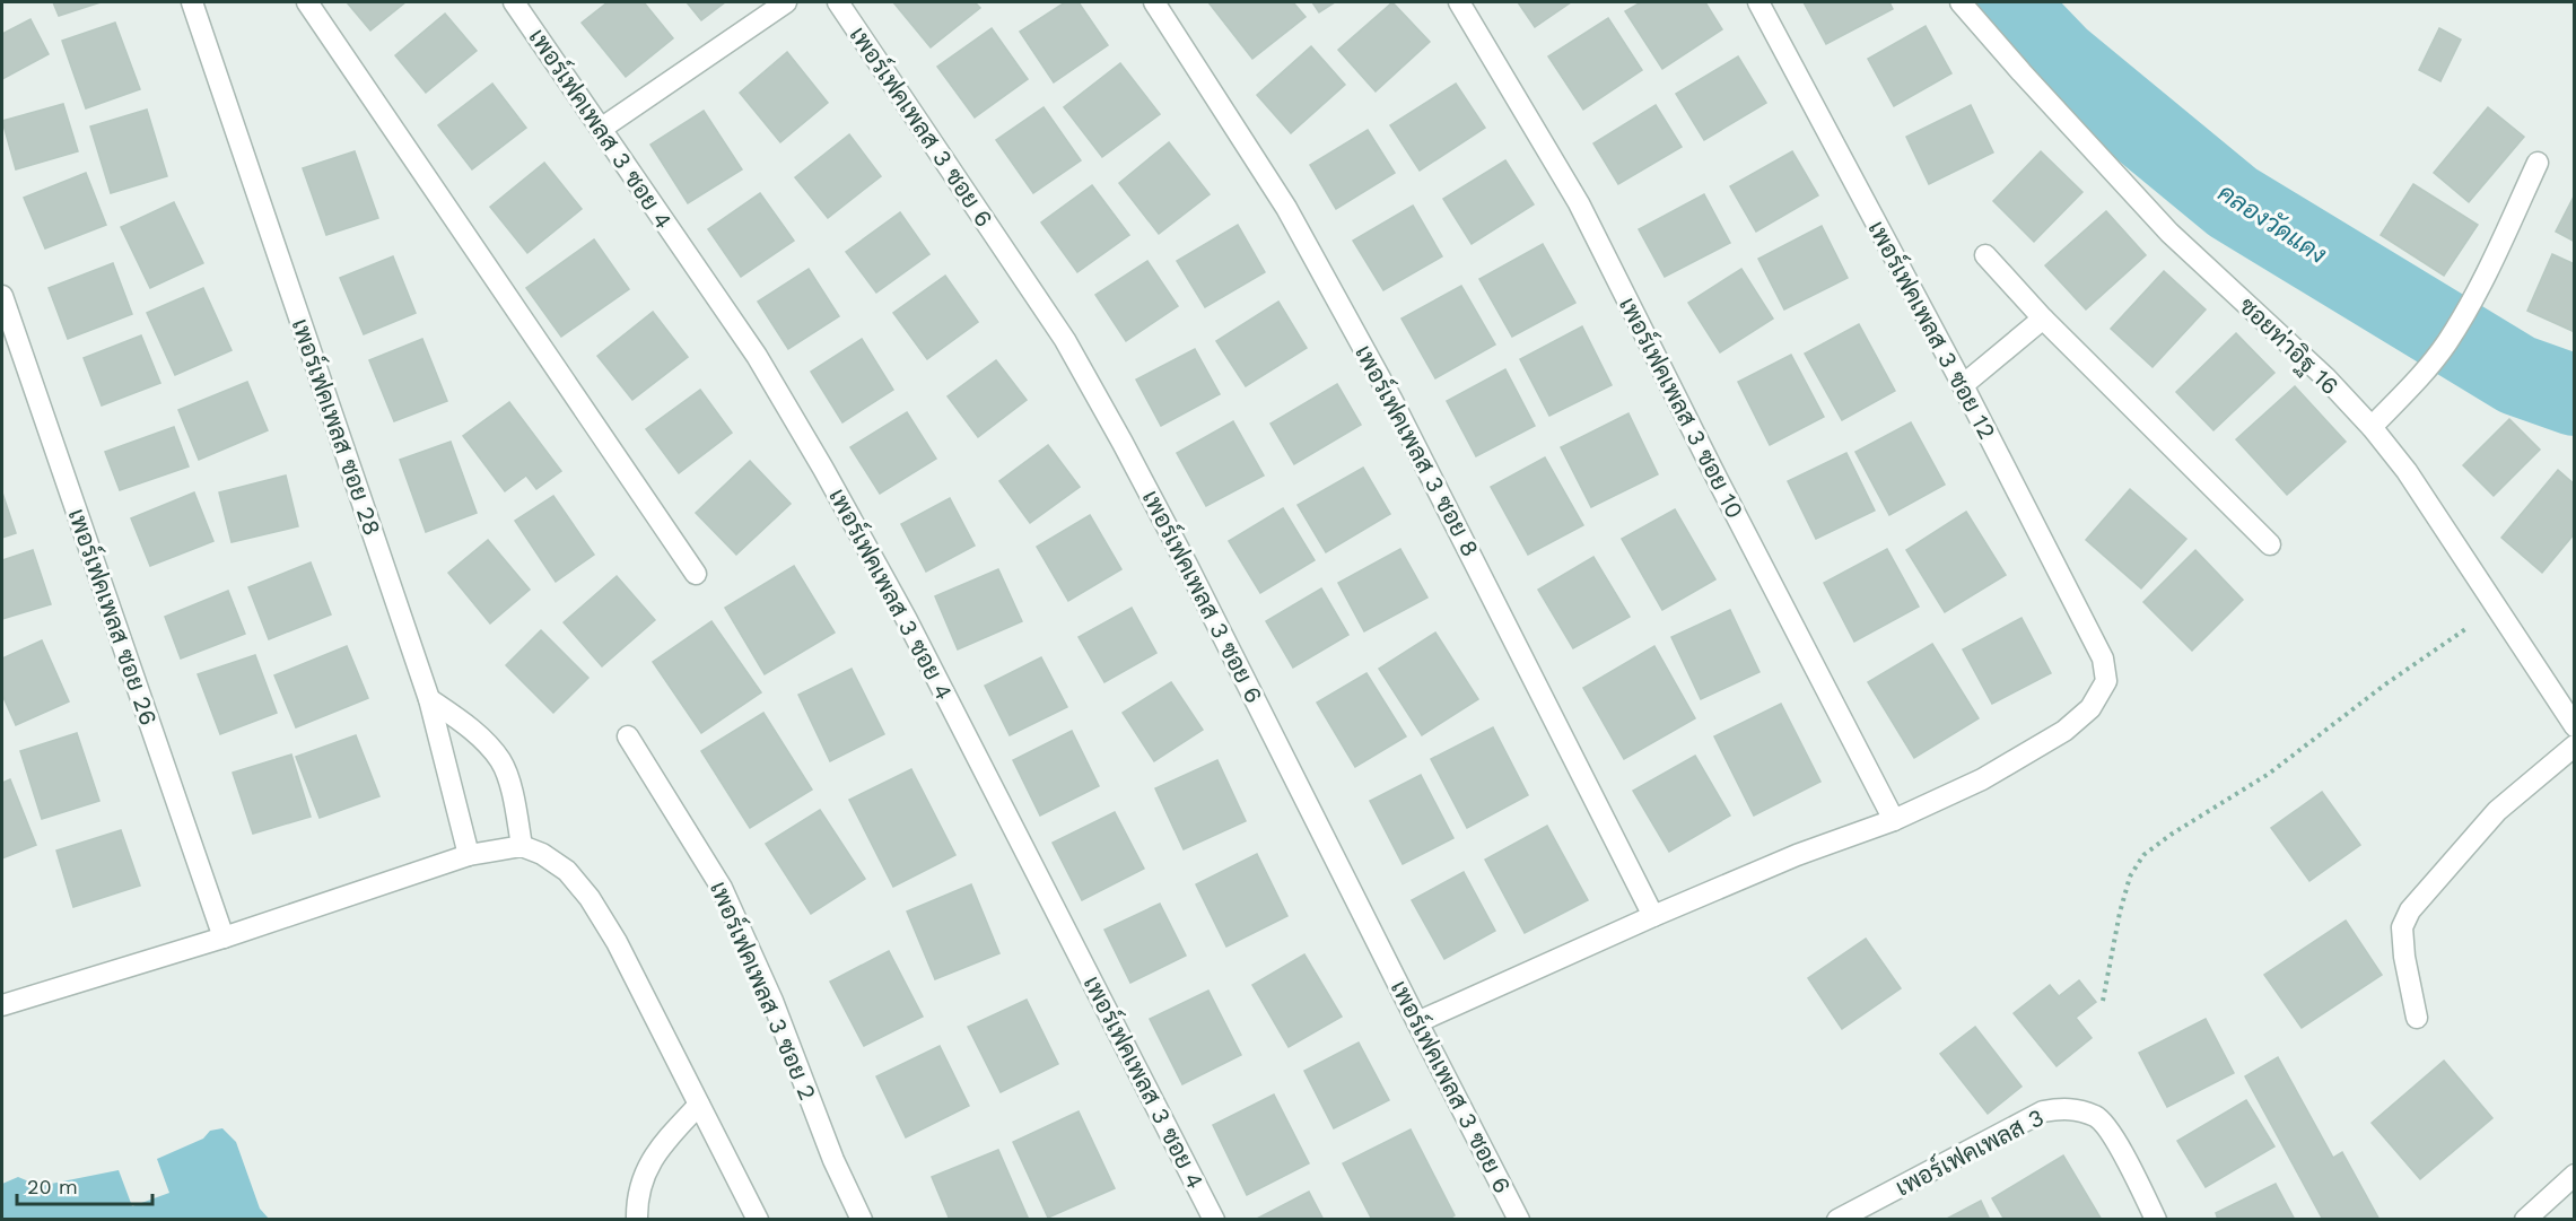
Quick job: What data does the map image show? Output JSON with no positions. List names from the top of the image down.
{
  "streets": {
    "street": [
      "เพอร์เฟคเพลส 3 ซอย 6",
      "เพอร์เฟคเพลส 3 ซอย 4",
      "เพอร์เฟคเพลส 3 ซอย 12",
      "ซอยท่าอิฐ 16",
      "เพอร์เฟคเพลส 3 ซอย 10",
      "เพอร์เฟคเพลส ซอย 28",
      "เพอร์เฟคเพลส 3 ซอย 8",
      "เพอร์เฟคเพลส ซอย 26",
      "เพอร์เฟคเพลส 3 ซอย 2",
      "เพอร์เฟคเพลส 3"
    ]
  },
  "crossings": [
    ["เพอร์เฟคเพลส 3 ซอย 12", "เพอร์เฟคเพลส 3 ซอย 10"]
  ],
  "water": ["คลองวัดแดง"],
  "scale_bar": "20 m"
}
